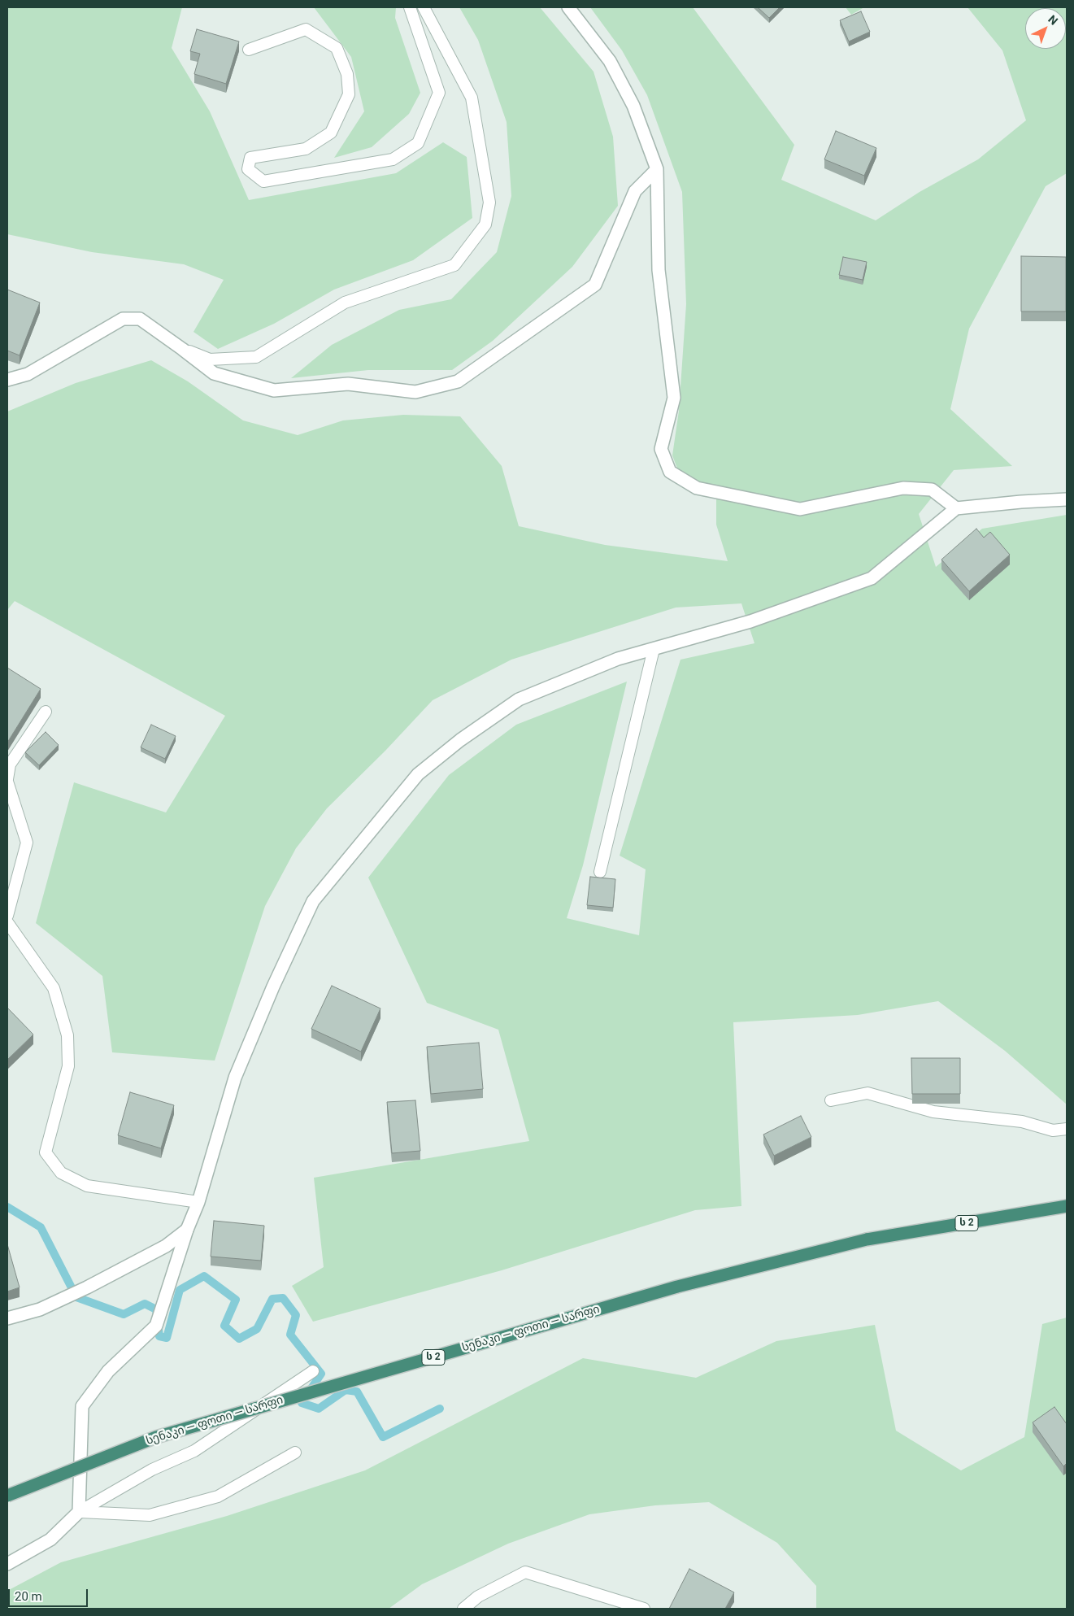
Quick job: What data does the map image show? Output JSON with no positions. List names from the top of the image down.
{
  "streets": {
    "highway": ["ს 2", "სენაკი — ფოთი — სარფი"]
  },
  "scale_bar": "20 m",
  "north": "top right"
}
